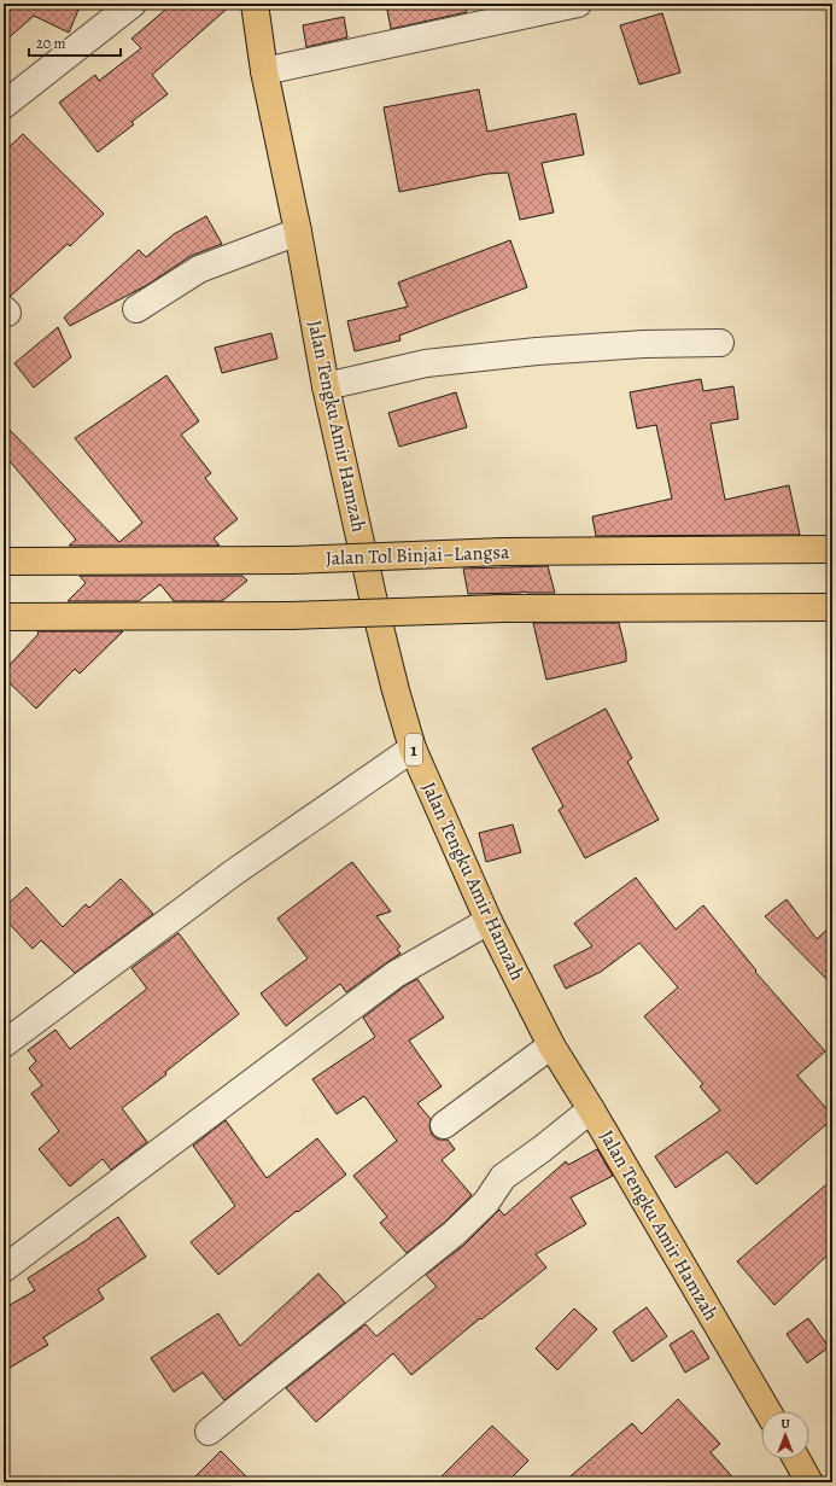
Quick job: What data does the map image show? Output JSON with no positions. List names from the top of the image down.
{
  "streets": {
    "highway": ["Jalan Tengku Amir Hamzah", "Jalan Tol Binjai–Langsa", "1"]
  },
  "scale_bar": "20 m",
  "north": "top"
}
